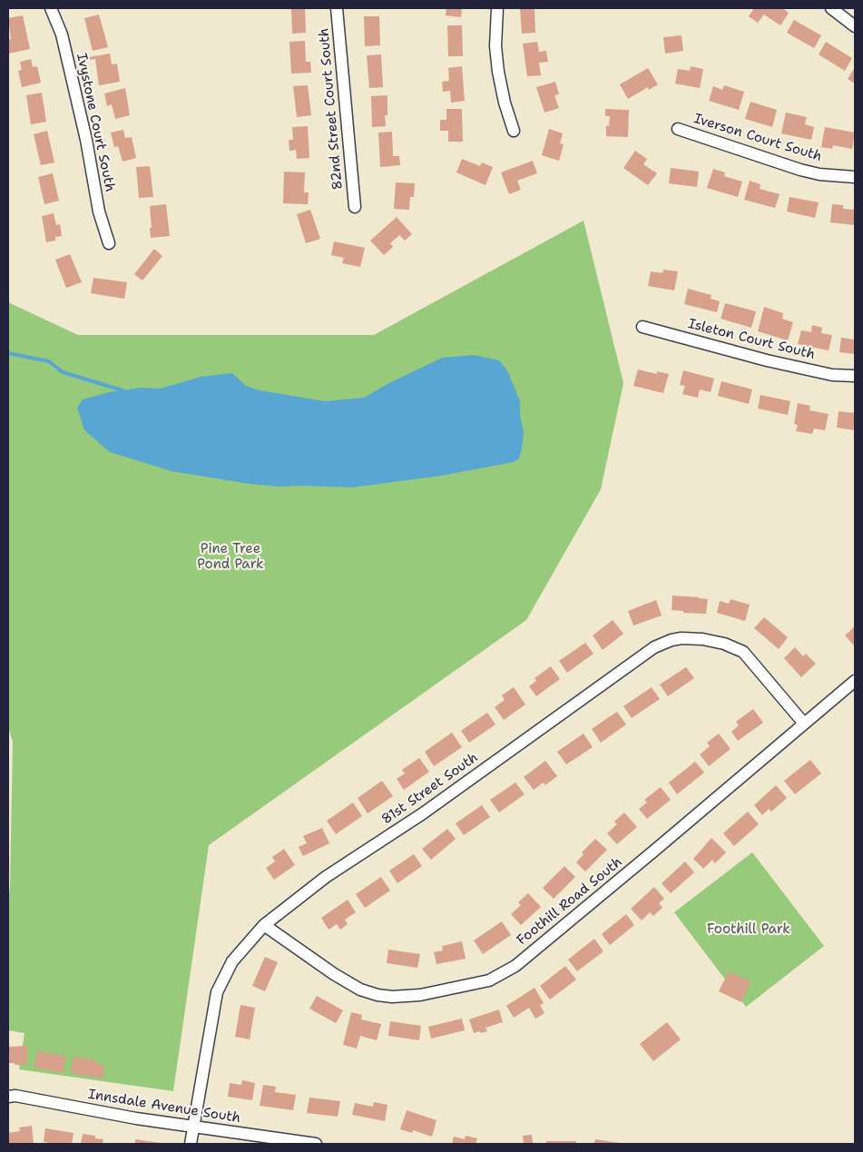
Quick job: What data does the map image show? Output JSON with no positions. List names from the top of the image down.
{
  "streets": {
    "street": [
      "82nd Street Court South",
      "Ivystone Court South",
      "Iverson Court South",
      "Isleton Court South",
      "81st Street South",
      "Foothill Road South",
      "Innsdale Avenue South"
    ]
  },
  "crossings": [
    ["81st Street South", "Foothill Road South"],
    ["81st Street South", "Innsdale Avenue South"]
  ],
  "parks": ["Pine Tree Pond Park", "Foothill Park"]
}
